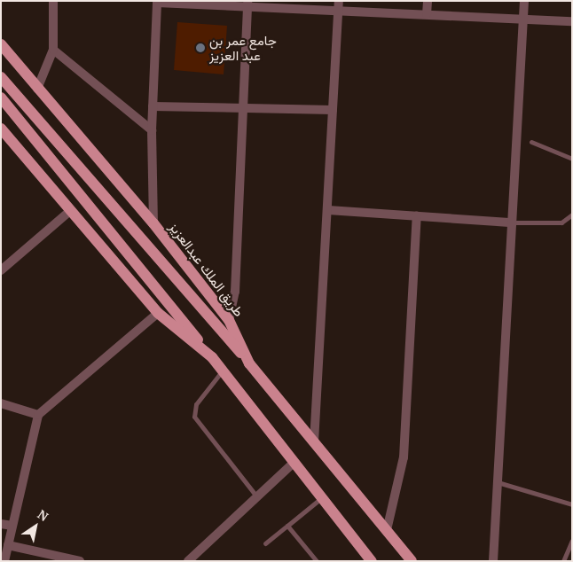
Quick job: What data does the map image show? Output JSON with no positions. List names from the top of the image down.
{
  "streets": {
    "main road": ["طريق الملك عبدالعزيز"]
  },
  "places": ["جامع عمر بن عبد العزيز"],
  "north": "top right"
}
